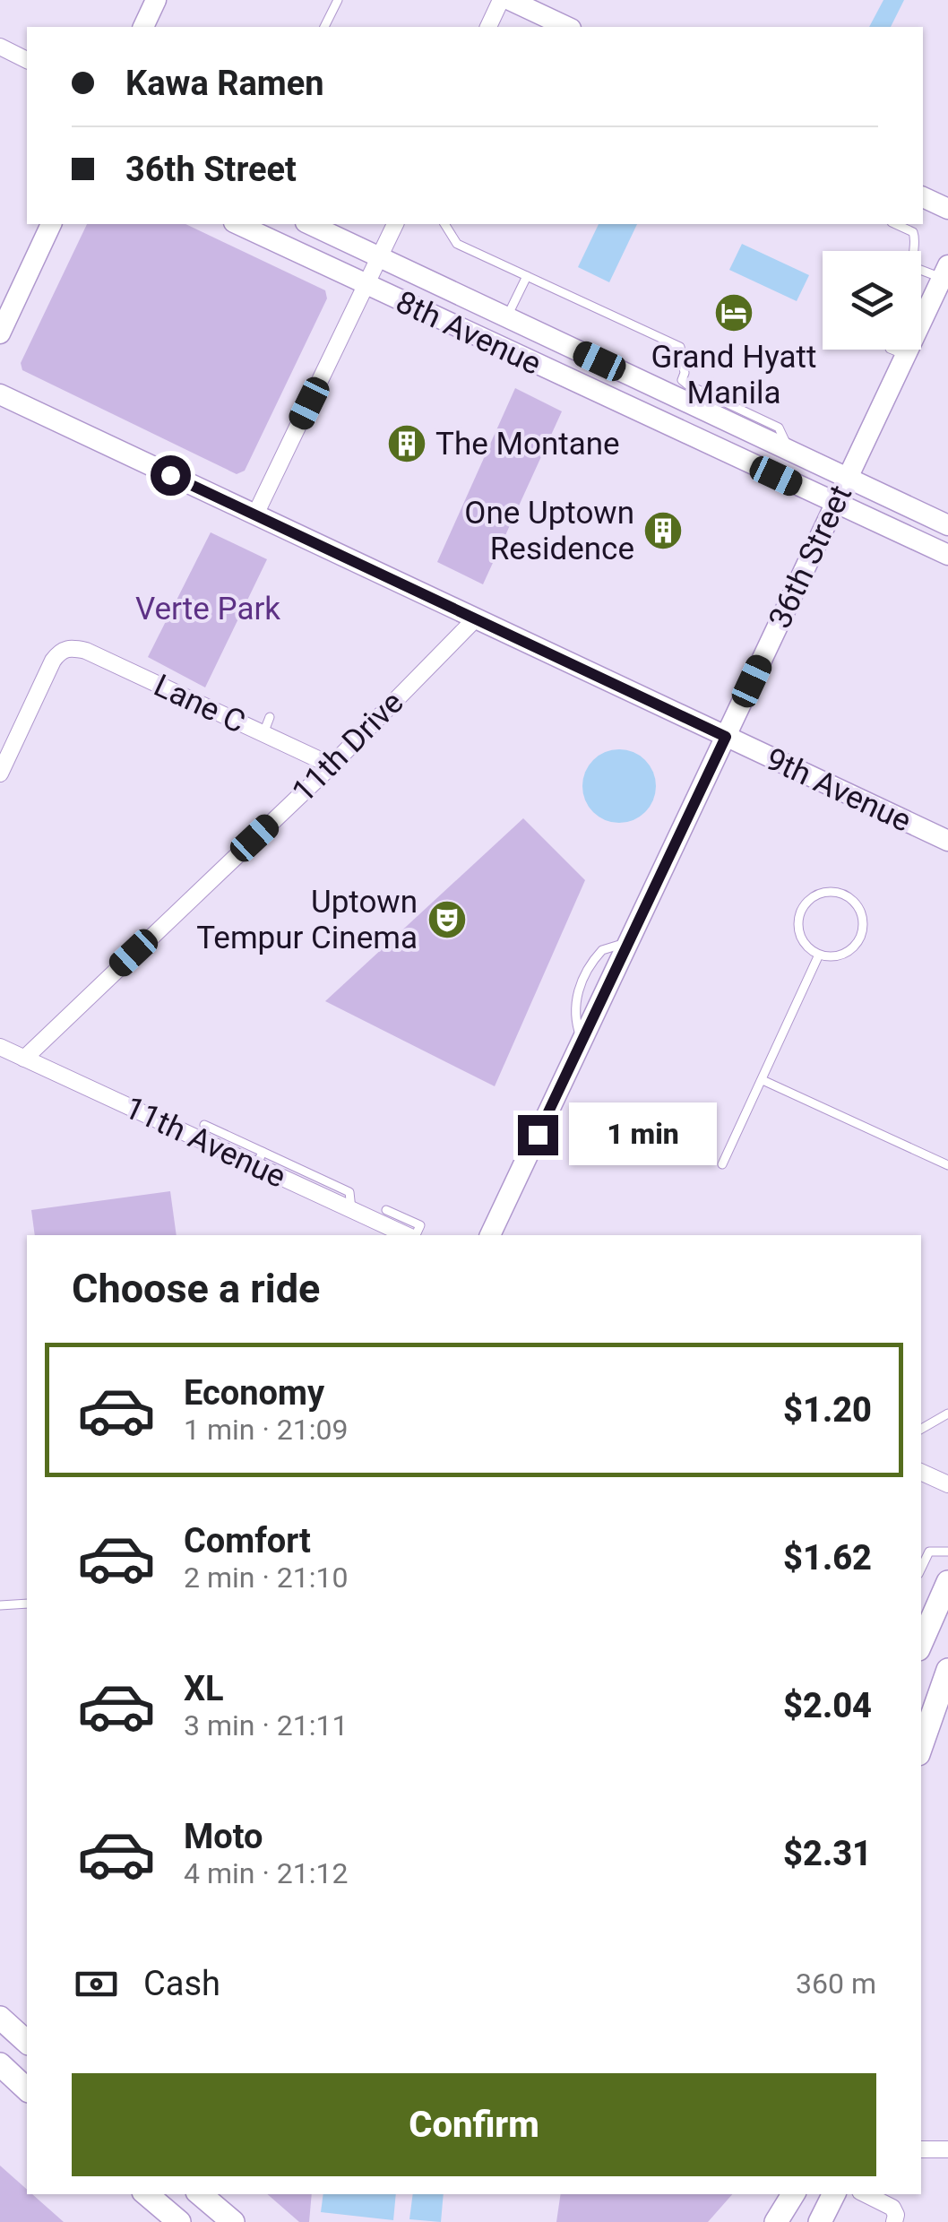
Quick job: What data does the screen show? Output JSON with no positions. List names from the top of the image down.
{
  "streets": {
    "street": [
      "8th Avenue",
      "36th Street",
      "Lane C",
      "11th Drive",
      "9th Avenue",
      "11th Avenue"
    ]
  },
  "crossings": [
    ["8th Avenue", "36th Street"],
    ["36th Street", "9th Avenue"],
    ["Lane C", "11th Drive"],
    ["11th Drive", "9th Avenue"],
    ["11th Drive", "11th Avenue"]
  ],
  "parks": ["Verte Park"],
  "places": {
    "hotel": ["Grand Hyatt Manila"],
    "building": ["The Montane", "One Uptown Residence"],
    "theatre": ["Uptown Tempur Cinema"]
  },
  "page": {
    "banner": ["Kawa Ramen", "36th Street"],
    "bubble": "1 min",
    "heading": "Choose a ride",
    "list": [
      {
        "name": "Economy",
        "note": "1 min · 21:09",
        "value": "$1.20"
      },
      {
        "name": "Comfort",
        "note": "2 min · 21:10",
        "value": "$1.62"
      },
      {
        "name": "XL",
        "note": "3 min · 21:11",
        "value": "$2.04"
      },
      {
        "name": "Moto",
        "note": "4 min · 21:12",
        "value": "$2.31"
      }
    ],
    "pay": ["Cash", "360 m"],
    "buttons": "Confirm"
  }
}
